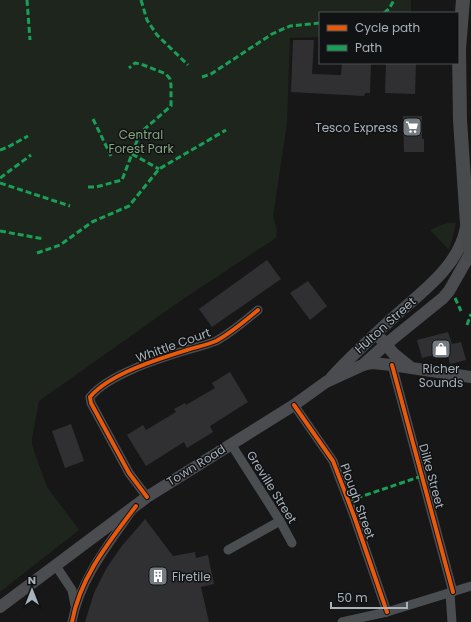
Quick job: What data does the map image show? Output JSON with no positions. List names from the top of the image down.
{
  "streets": {
    "main road": ["Hulton Street", "Town Road"],
    "street": [
      "Whittle Court",
      "Dilke Street",
      "Greville Street",
      "Plough Street"
    ]
  },
  "crossings": [
    ["Hulton Street", "Town Road"],
    ["Whittle Court", "Town Road"],
    ["Town Road", "Dilke Street"],
    ["Town Road", "Greville Street"],
    ["Town Road", "Plough Street"]
  ],
  "parks": ["Central Forest Park"],
  "places": {
    "supermarket": ["Tesco Express"],
    "shop": ["Richer Sounds"],
    "building": ["Firetile"]
  },
  "legend": ["Cycle path", "Path"],
  "scale_bar": "50 m",
  "north": "top"
}
